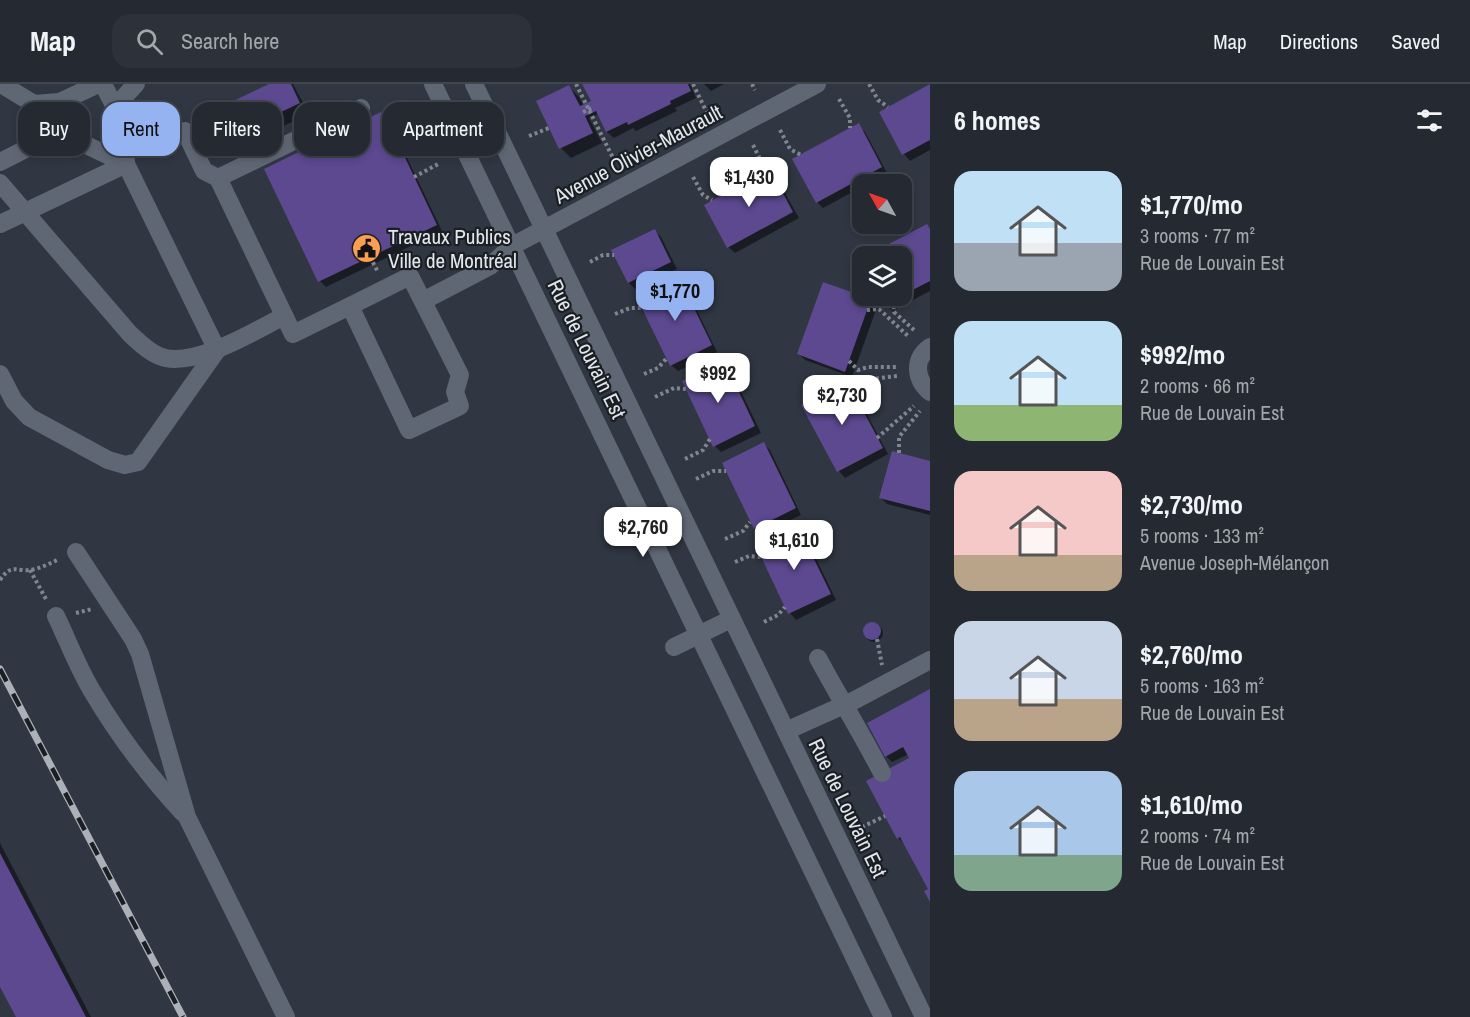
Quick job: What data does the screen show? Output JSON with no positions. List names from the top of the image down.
{
  "streets": {
    "street": ["Avenue Olivier-Maurault", "Rue de Louvain Est"]
  },
  "crossings": [
    ["Avenue Olivier-Maurault", "Rue de Louvain Est"]
  ],
  "places": {
    "public building": ["Travaux Publics Ville de Montréal"]
  },
  "north": "top left",
  "page": {
    "header": "Map",
    "search": "Search here",
    "nav": ["Map", "Directions", "Saved"],
    "heading": "6 homes",
    "chip": [
      "Buy",
      "Rent",
      "Filters",
      "New",
      "Apartment"
    ],
    "list": [
      {
        "name": "$1,770/mo",
        "note": "3 rooms · 77 m² · Rue de Louvain Est"
      },
      {
        "name": "$992/mo",
        "note": "2 rooms · 66 m² · Rue de Louvain Est"
      },
      {
        "name": "$2,730/mo",
        "note": "5 rooms · 133 m² · Avenue Joseph-Mélançon"
      },
      {
        "name": "$2,760/mo",
        "note": "5 rooms · 163 m² · Rue de Louvain Est"
      },
      {
        "name": "$1,610/mo",
        "note": "2 rooms · 74 m² · Rue de Louvain Est"
      }
    ],
    "price": [
      "$1,430",
      "$1,770",
      "$992",
      "$2,730",
      "$2,760",
      "$1,610"
    ]
  }
}
